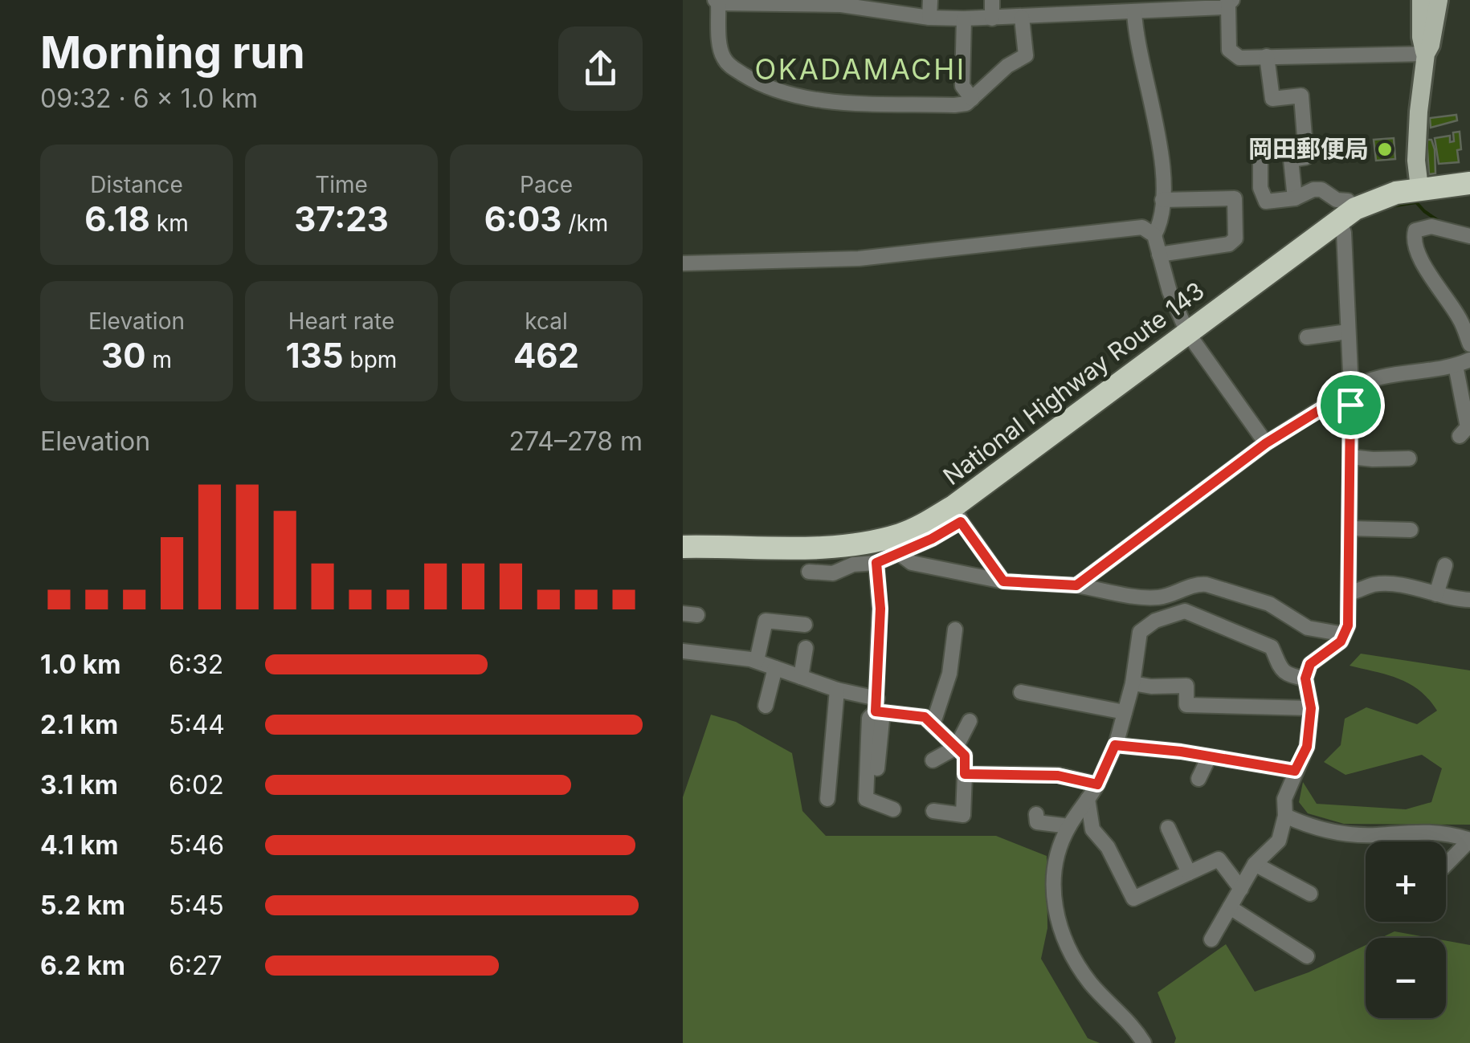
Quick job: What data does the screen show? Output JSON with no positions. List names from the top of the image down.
{
  "streets": {
    "highway": ["National Highway Route 143"]
  },
  "districts": ["OKADAMACHI"],
  "places": ["岡田郵便局"],
  "page": {
    "heading": ["Morning run", "09:32 · 6 × 1.0 km"],
    "stats": [
      ["Distance", "6.18 km"],
      ["Time", "37:23"],
      ["Pace", "6:03 /km"],
      ["Elevation", "30 m"],
      ["Heart rate", "135 bpm"],
      ["kcal", "462"]
    ],
    "chart": ["Elevation", "274–278 m"],
    "list": [
      {
        "name": "1.0 km",
        "note": "6:32"
      },
      {
        "name": "2.1 km",
        "note": "5:44"
      },
      {
        "name": "3.1 km",
        "note": "6:02"
      },
      {
        "name": "4.1 km",
        "note": "5:46"
      },
      {
        "name": "5.2 km",
        "note": "5:45"
      },
      {
        "name": "6.2 km",
        "note": "6:27"
      }
    ],
    "map_buttons": ["+", "−"]
  }
}
